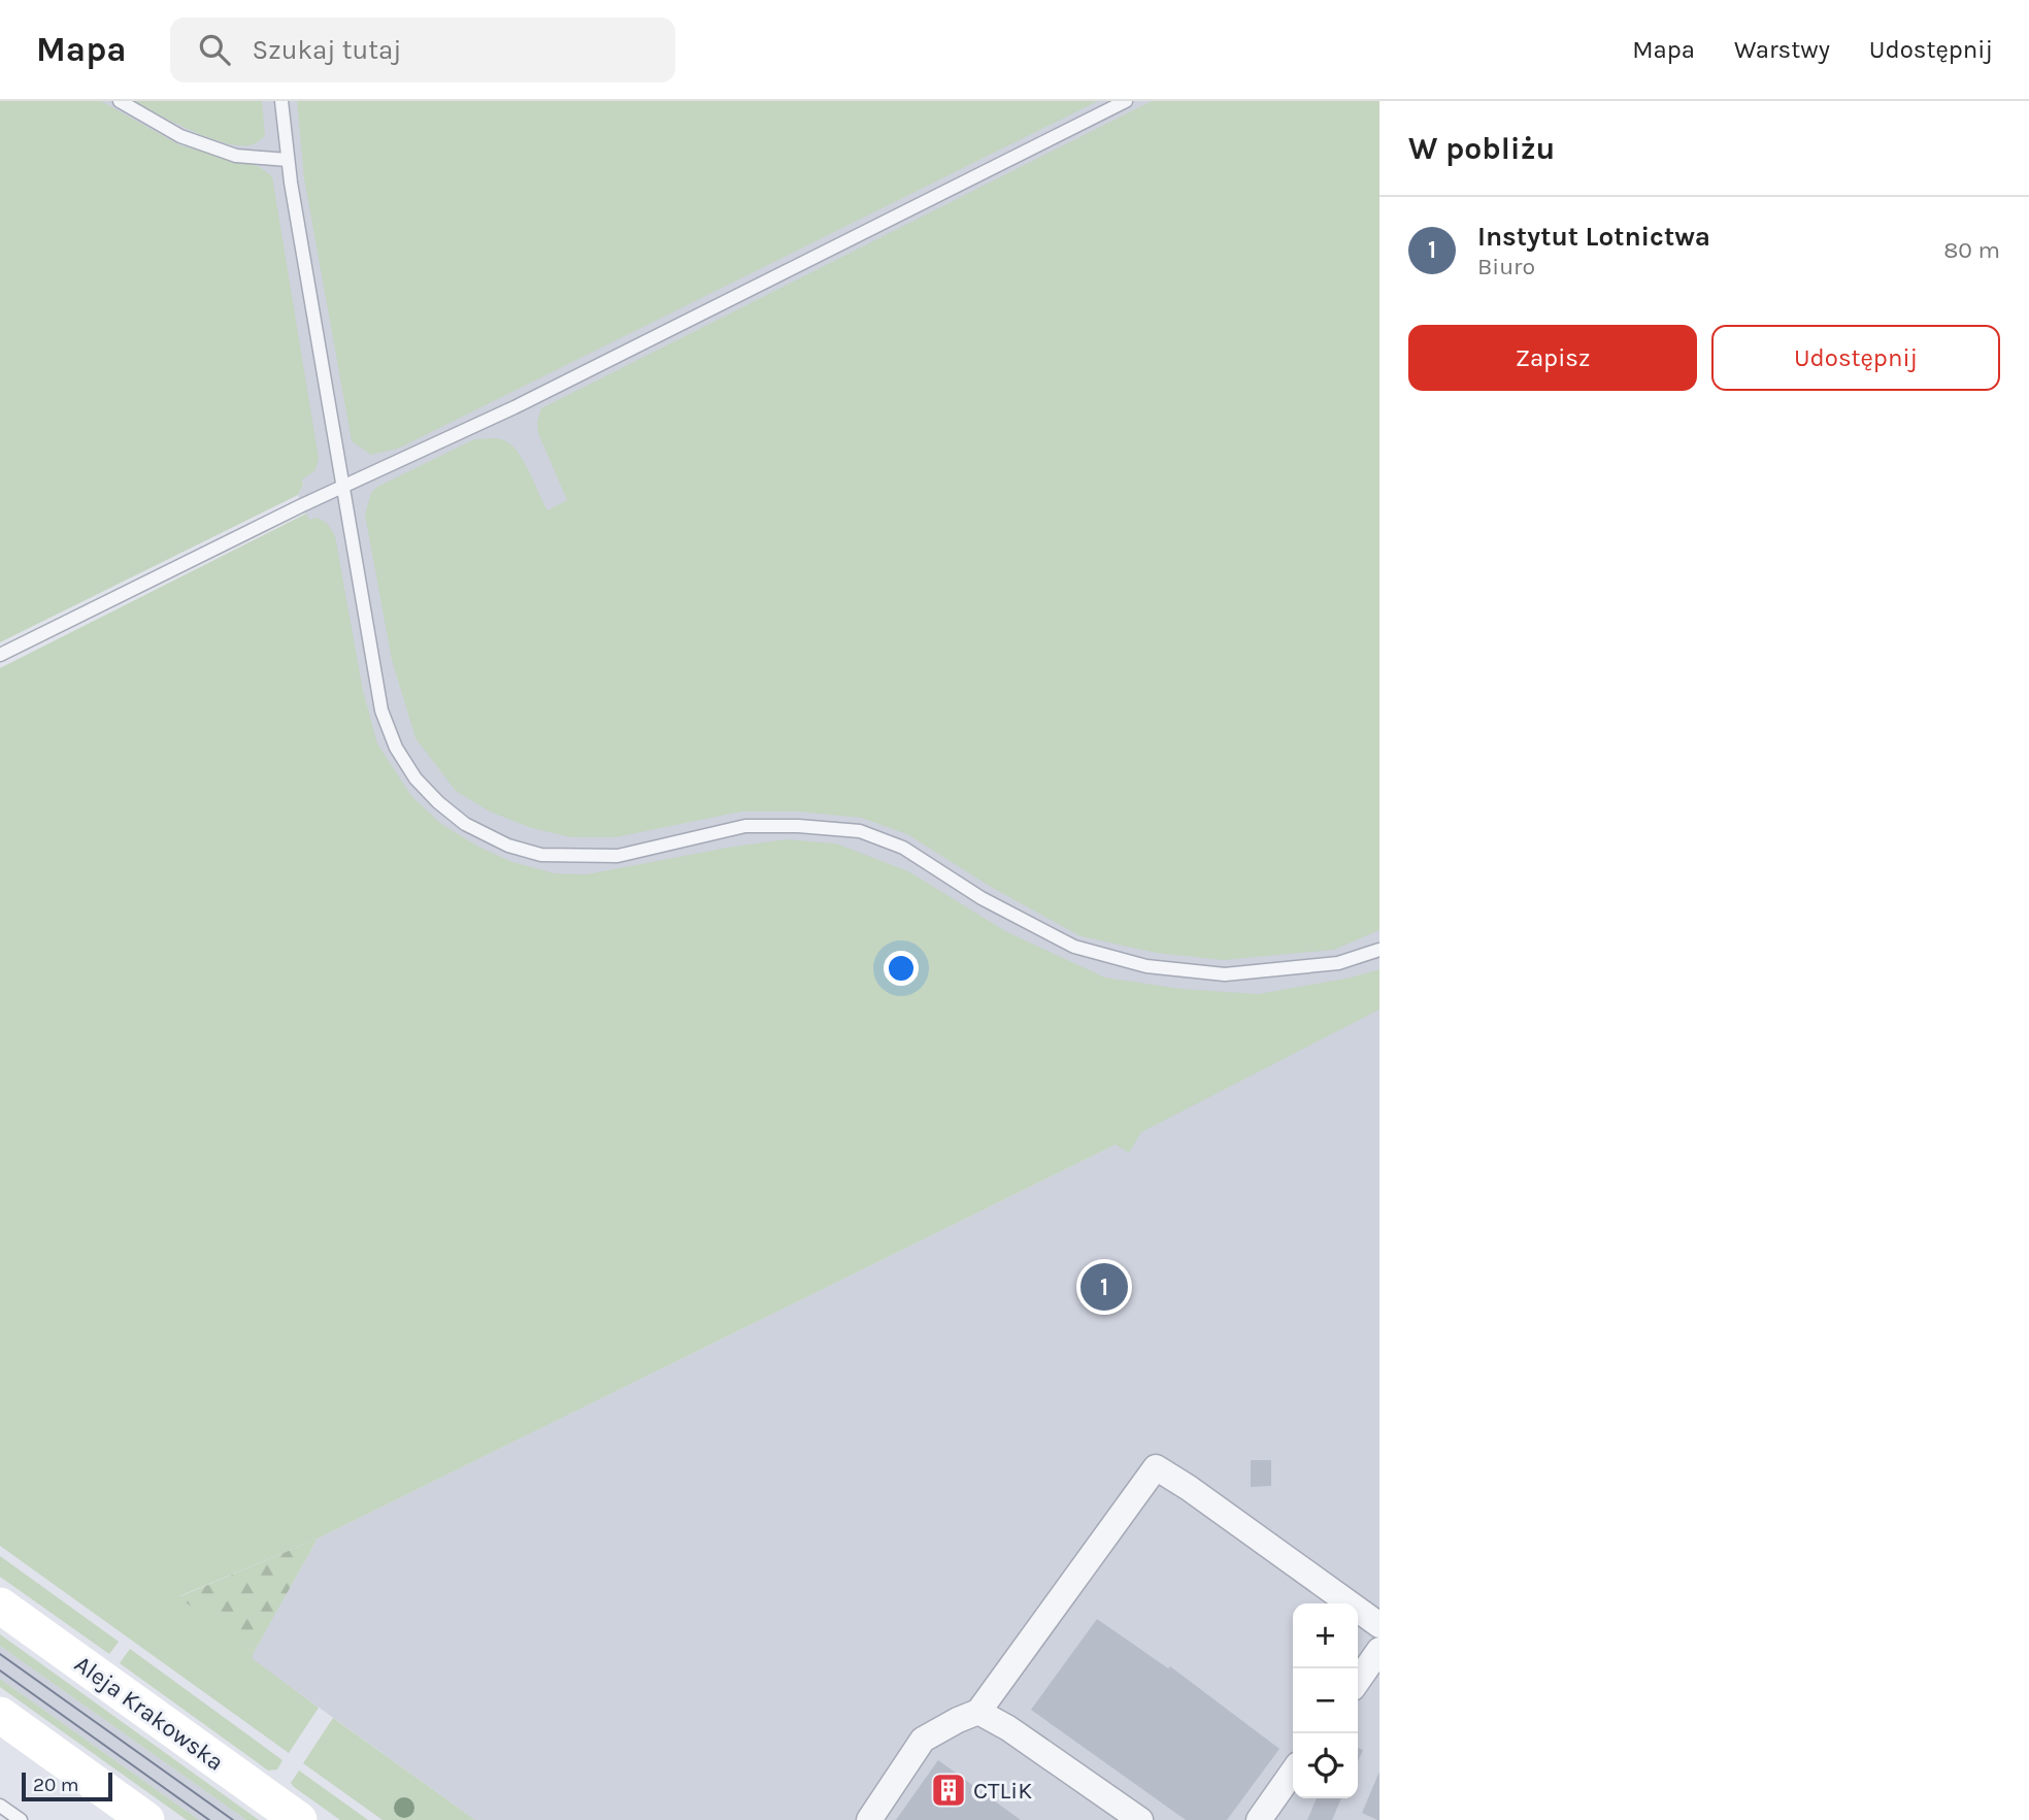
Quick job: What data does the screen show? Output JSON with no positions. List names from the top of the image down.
{
  "streets": {
    "main road": ["Aleja Krakowska"]
  },
  "places": {
    "building": ["CTLiK"]
  },
  "scale_bar": "20 m",
  "page": {
    "header": "Mapa",
    "search": "Szukaj tutaj",
    "nav": ["Mapa", "Warstwy", "Udostępnij"],
    "heading": "W pobliżu",
    "list": [
      {
        "mark": "1",
        "name": "Instytut Lotnictwa",
        "note": "Biuro",
        "value": "80 m"
      }
    ],
    "buttons": ["Zapisz", "Udostępnij"],
    "pins": "1",
    "map_buttons": ["+", "−"],
    "scale": "20 m"
  }
}
